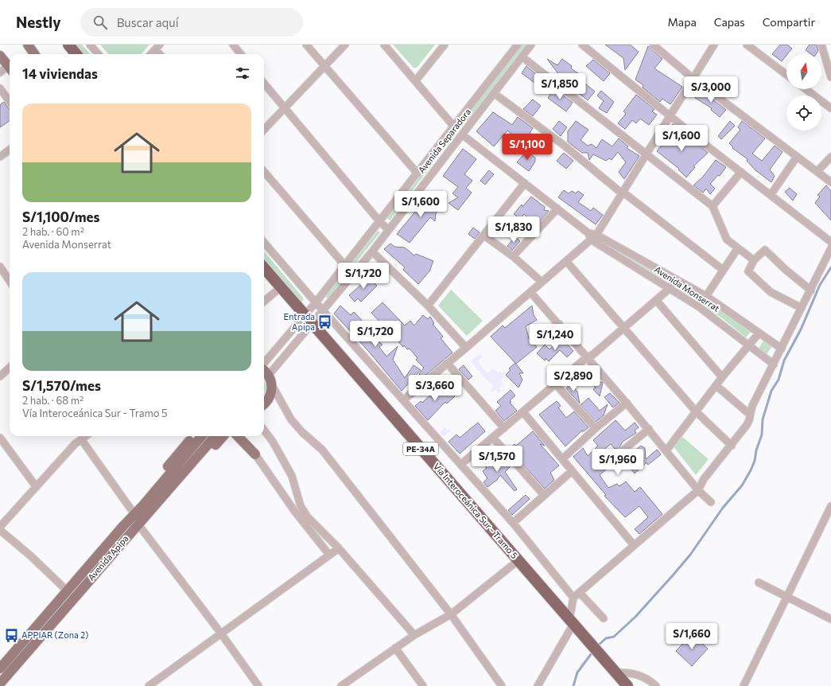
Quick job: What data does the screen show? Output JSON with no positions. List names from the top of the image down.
{
  "streets": {
    "highway": ["PE-34A", "Vía Interoceánica Sur - Tramo 5"],
    "main road": ["Avenida Apipa"],
    "street": ["Avenida Separadora", "Avenida Monserrat"]
  },
  "crossings": [
    ["Avenida Separadora", "Avenida Monserrat"],
    ["Avenida Separadora", "Vía Interoceánica Sur - Tramo 5"]
  ],
  "places": {
    "bus stop": ["Entrada Apipa", "APPIAR (Zona 2)"]
  },
  "north": "top",
  "page": {
    "header": "Nestly",
    "search": "Buscar aquí",
    "nav": ["Mapa", "Capas", "Compartir"],
    "heading": "14 viviendas",
    "price": [
      "S/1,850",
      "S/3,000",
      "S/1,600",
      "S/1,100",
      "S/1,600",
      "S/1,830",
      "S/1,720",
      "S/1,720",
      "S/1,240",
      "S/2,890",
      "S/3,660",
      "S/1,570",
      "S/1,960",
      "S/1,660"
    ],
    "list": [
      {
        "name": "S/1,100/mes",
        "note": "2 hab. · 60 m² · Avenida Monserrat"
      },
      {
        "name": "S/1,570/mes",
        "note": "2 hab. · 68 m² · Vía Interoceánica Sur - Tramo 5"
      }
    ]
  }
}
